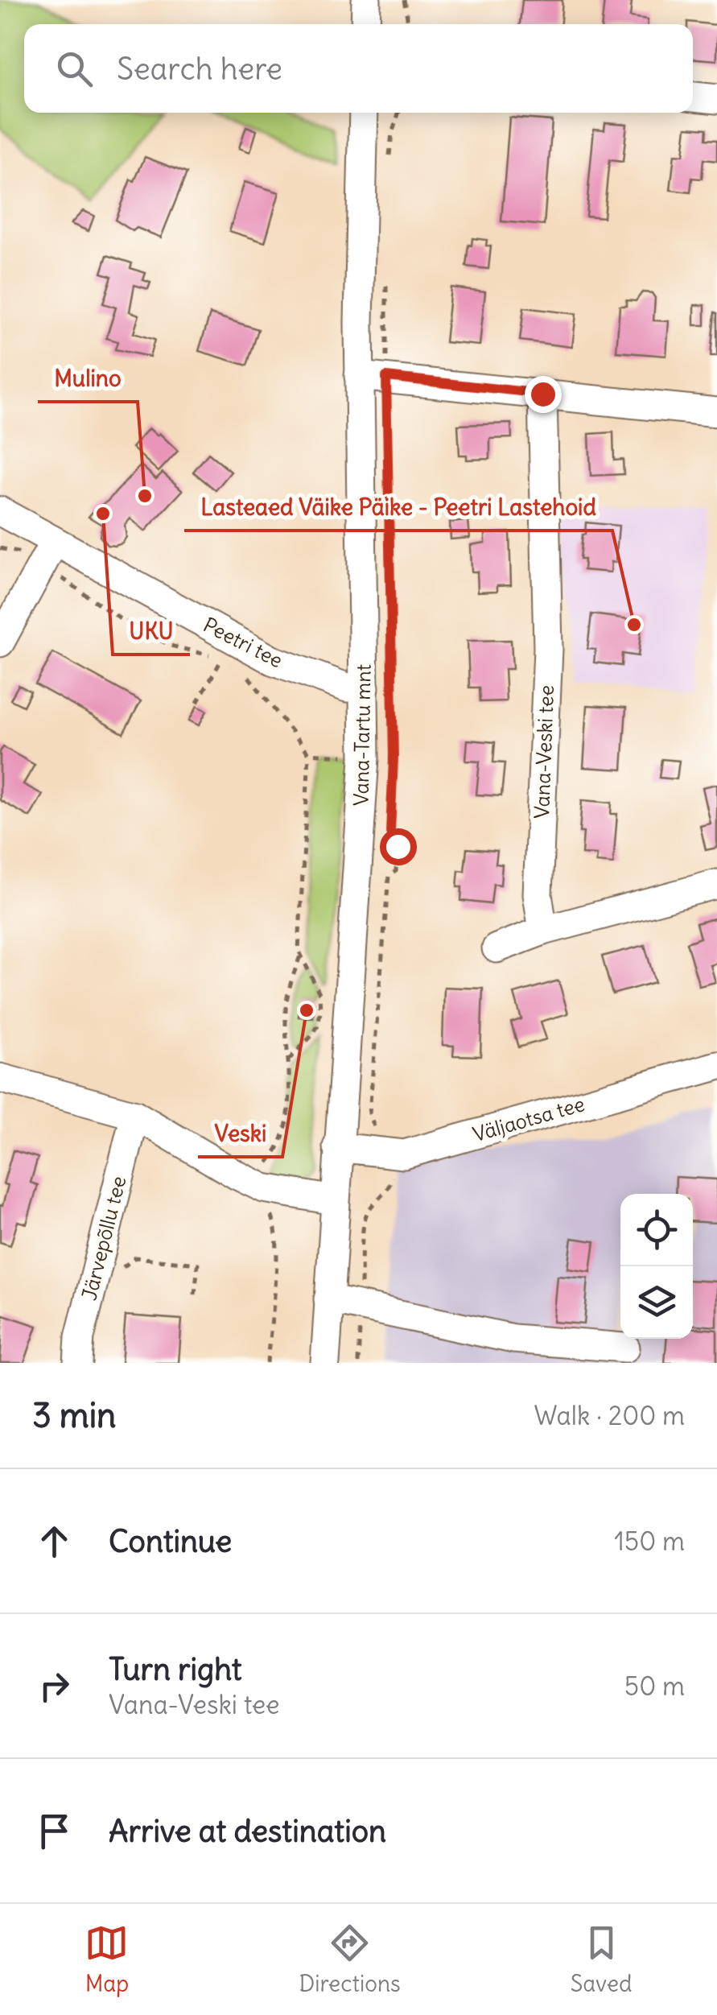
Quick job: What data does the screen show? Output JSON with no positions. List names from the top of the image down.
{
  "streets": {
    "street": [
      "Peetri tee",
      "Vana-Tartu mnt",
      "Vana-Veski tee",
      "Väljaotsa tee",
      "Järvepõllu tee"
    ]
  },
  "crossings": [
    ["Peetri tee", "Vana-Tartu mnt"],
    ["Vana-Tartu mnt", "Väljaotsa tee"]
  ],
  "places": [
    "Mulino",
    "UKU",
    "Lasteaed Väike Päike - Peetri Lastehoid",
    "Veski"
  ],
  "page": {
    "search": "Search here",
    "heading": ["3 min", "Walk · 200 m"],
    "list": [
      ["Continue", "150 m"],
      ["Turn right", "Vana-Veski tee", "50 m"],
      "Arrive at destination"
    ],
    "nav": ["Map", "Directions", "Saved"]
  }
}
